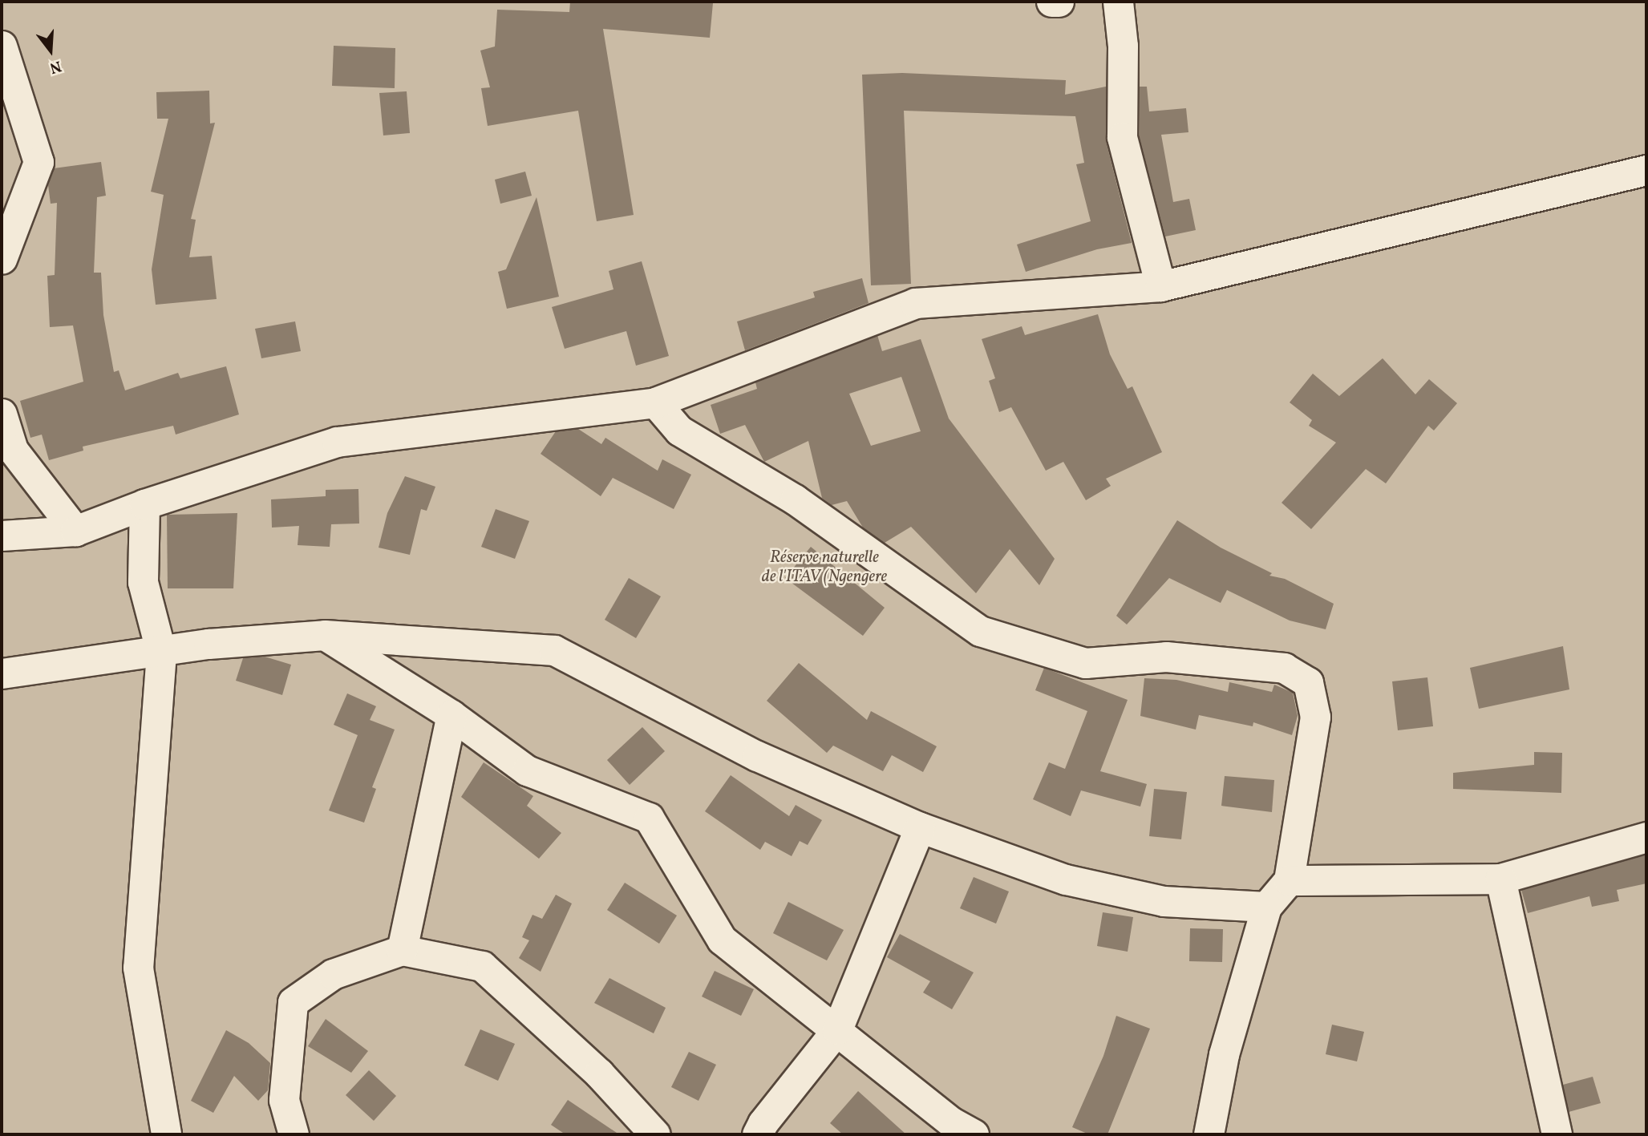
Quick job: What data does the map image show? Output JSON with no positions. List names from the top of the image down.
{
  "parks": ["Réserve naturelle de l'ITAV (Ngengere"],
  "north": "bottom"
}
